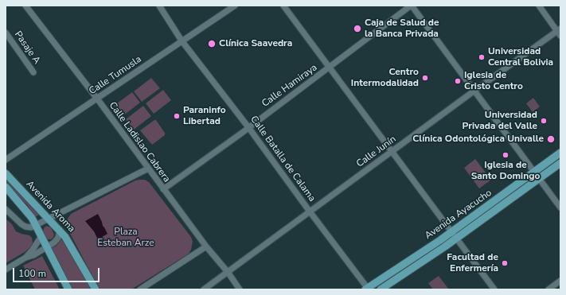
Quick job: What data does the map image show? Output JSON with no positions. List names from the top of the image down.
{
  "streets": {
    "main road": ["Avenida Aroma", "Avenida Ayacucho"],
    "street": [
      "Pasaje A",
      "Calle Tumusla",
      "Calle Hamiraya",
      "Calle Ladislao Cabrera",
      "Calle Junín",
      "Calle Batalla de Calama"
    ]
  },
  "crossings": [
    ["Calle Tumusla", "Calle Ladislao Cabrera"],
    ["Calle Tumusla", "Calle Batalla de Calama"],
    ["Calle Hamiraya", "Calle Ladislao Cabrera"],
    ["Calle Hamiraya", "Calle Batalla de Calama"],
    ["Calle Ladislao Cabrera", "Calle Junín"],
    ["Calle Junín", "Calle Batalla de Calama"],
    ["Calle Batalla de Calama", "Avenida Ayacucho"]
  ],
  "parks": ["Plaza Esteban Arze"],
  "places": [
    "Caja de Salud de la Banca Privada",
    "Clínica Saavedra",
    "Universidad Central Bolivia",
    "Centro Intermodalidad",
    "Iglesia de Cristo Centro",
    "Paraninfo Libertad",
    "Universidad Privada del Valle",
    "Clínica Odontológica Univalle",
    "Iglesia de Santo Domingo",
    "Facultad de Enfermería"
  ],
  "scale_bar": "100 m"
}
